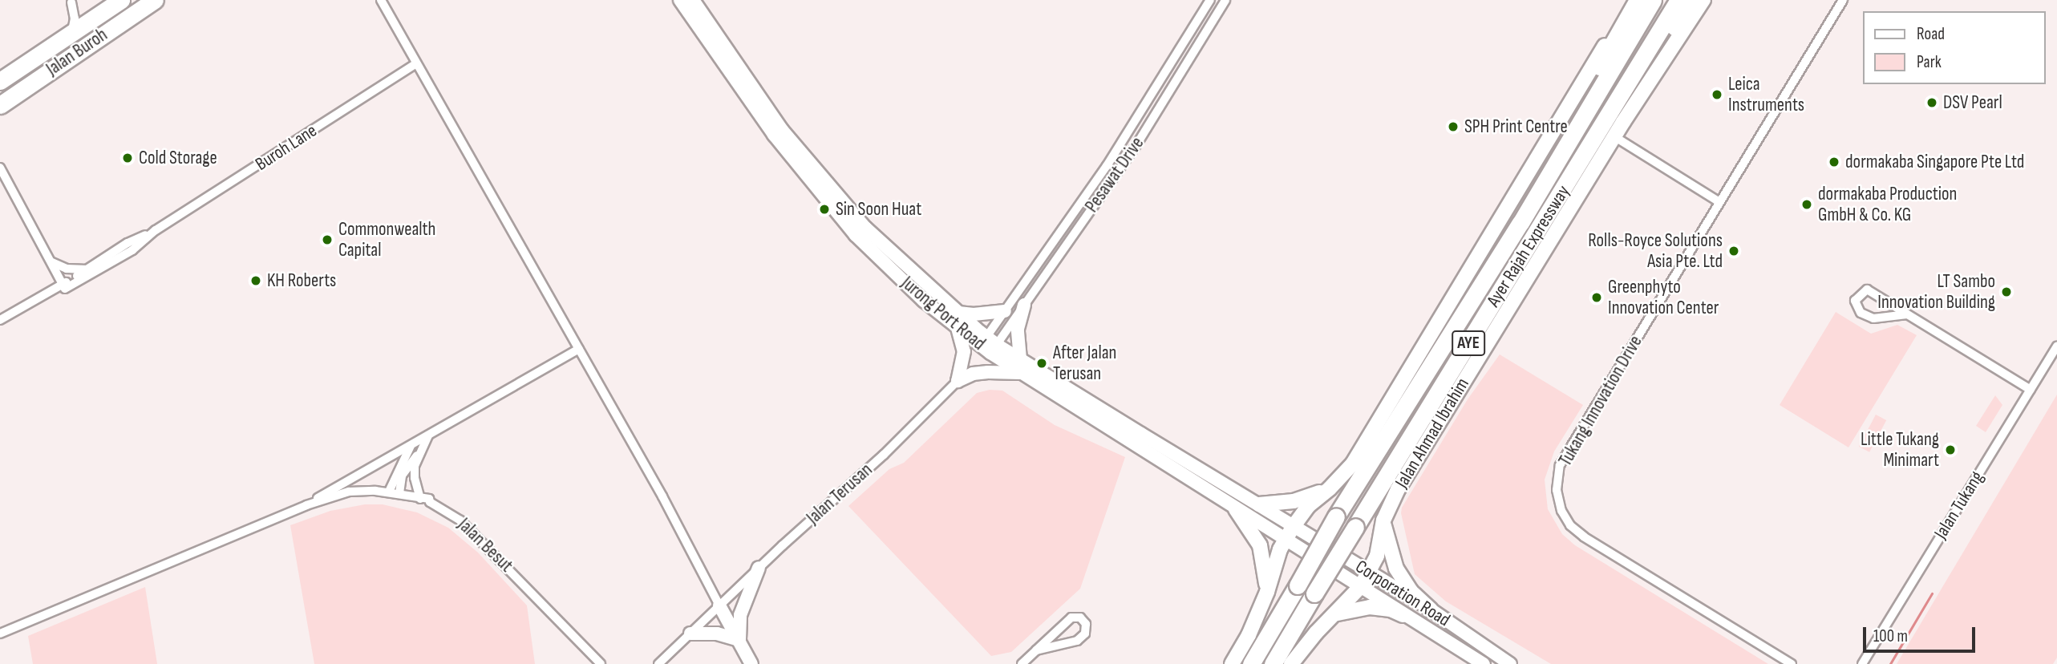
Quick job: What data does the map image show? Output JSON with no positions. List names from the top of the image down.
{
  "streets": {
    "highway": ["Jalan Buroh", "Ayer Rajah Expressway", "AYE"],
    "main road": ["Jurong Port Road", "Jalan Ahmad Ibrahim", "Corporation Road"],
    "street": [
      "Buroh Lane",
      "Pesawat Drive",
      "Tukang Innovation Drive",
      "Jalan Terusan",
      "Jalan Tukang",
      "Jalan Besut"
    ]
  },
  "crossings": [
    ["Pesawat Drive", "Jurong Port Road"],
    ["Jurong Port Road", "Corporation Road"],
    ["Jalan Ahmad Ibrahim", "Corporation Road"]
  ],
  "places": [
    "Leica Instruments",
    "DSV Pearl",
    "SPH Print Centre",
    "Cold Storage",
    "dormakaba Singapore Pte Ltd",
    "dormakaba Production GmbH & Co. KG",
    "Sin Soon Huat",
    "Commonwealth Capital",
    "Rolls-Royce Solutions Asia Pte. Ltd",
    "KH Roberts",
    "LT Sambo Innovation Building",
    "Greenphyto Innovation Center",
    "After Jalan Terusan",
    "Little Tukang Minimart"
  ],
  "legend": ["Road", "Park"],
  "scale_bar": "100 m"
}
